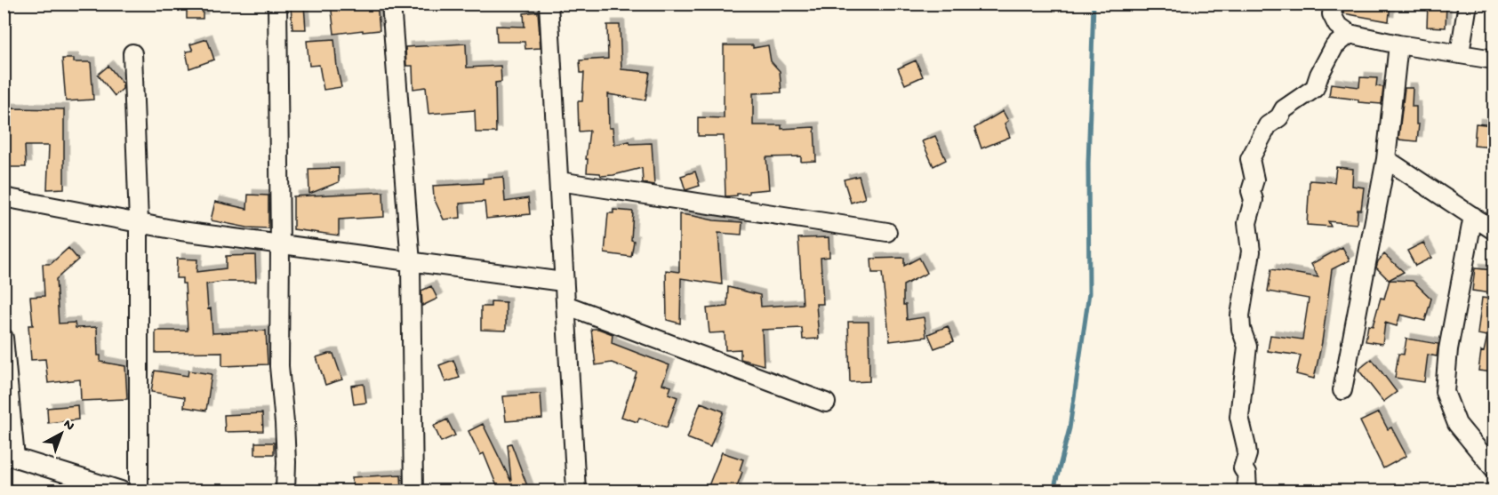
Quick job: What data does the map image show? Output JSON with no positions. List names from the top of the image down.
{
  "north": "top right"
}
